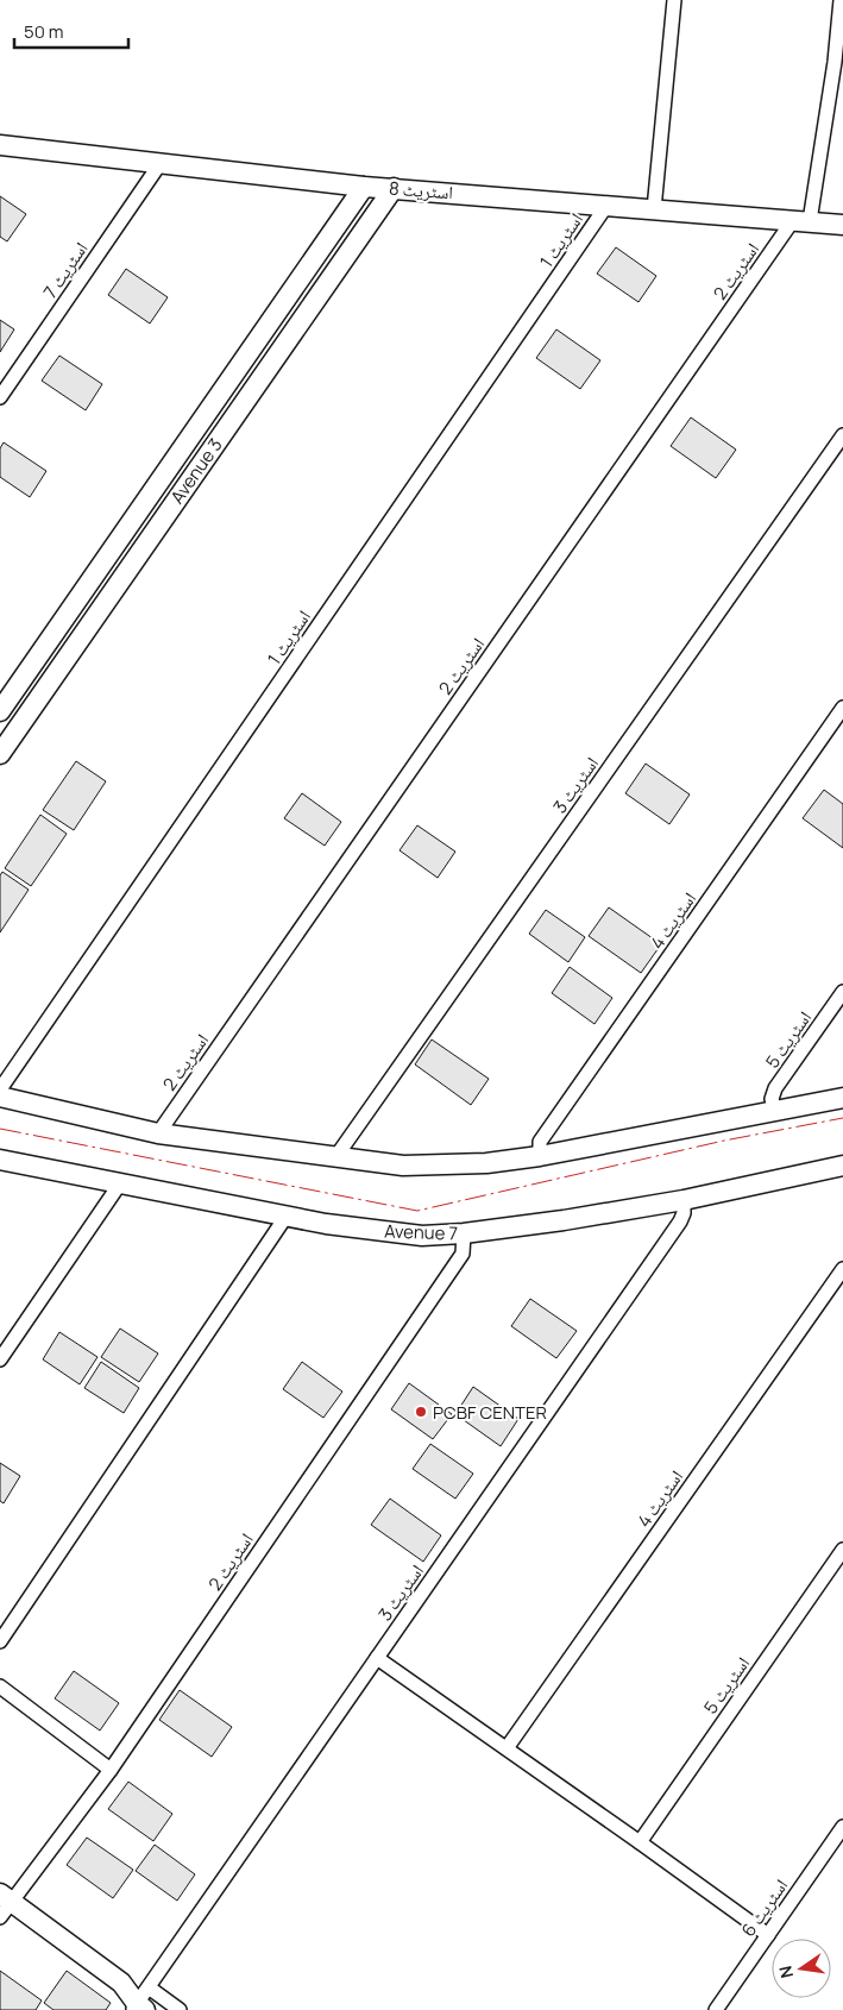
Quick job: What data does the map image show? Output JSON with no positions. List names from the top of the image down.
{
  "streets": {
    "main road": ["اسٹریٹ 8", "Avenue 3", "Avenue 7"],
    "street": [
      "اسٹریٹ 1",
      "اسٹریٹ 7",
      "اسٹریٹ 2",
      "اسٹریٹ 3",
      "اسٹریٹ 4",
      "اسٹریٹ 5",
      "اسٹریٹ 6"
    ]
  },
  "crossings": [
    ["اسٹریٹ 8", "اسٹریٹ 1"],
    ["اسٹریٹ 8", "اسٹریٹ 7"],
    ["اسٹریٹ 8", "اسٹریٹ 2"],
    ["اسٹریٹ 8", "Avenue 3"],
    ["اسٹریٹ 2", "Avenue 7"],
    ["اسٹریٹ 3", "Avenue 7"]
  ],
  "places": ["PCBF CENTER"],
  "scale_bar": "50 m",
  "north": "left"
}
